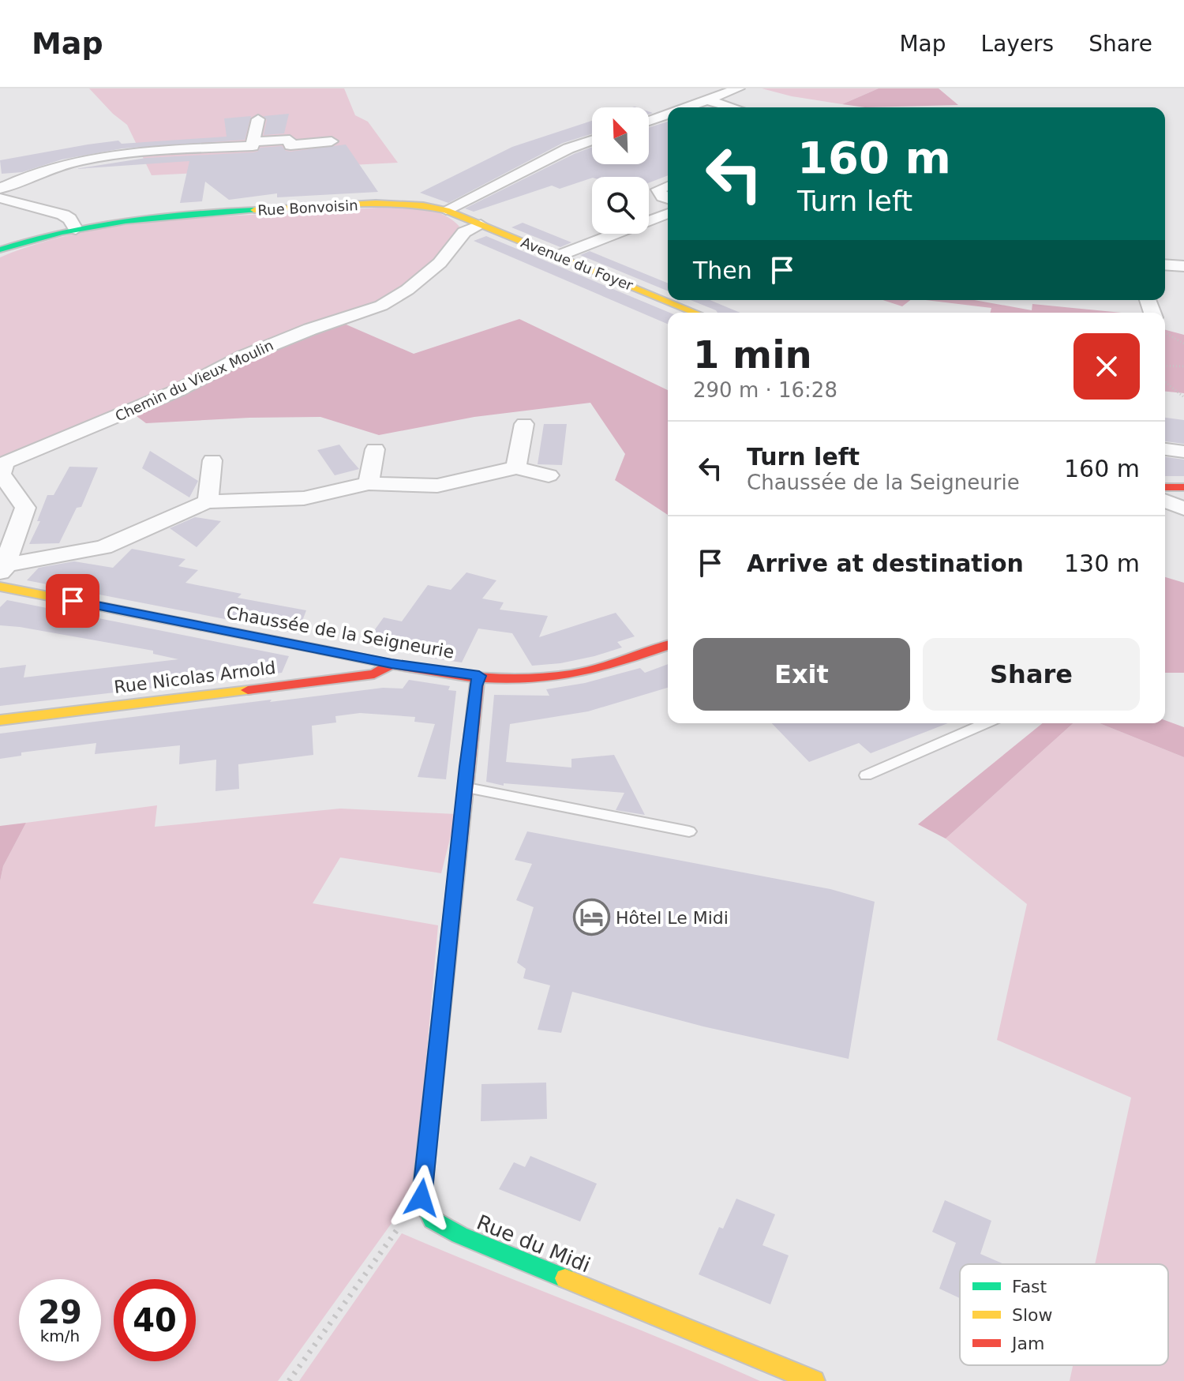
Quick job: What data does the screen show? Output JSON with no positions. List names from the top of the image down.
{
  "streets": {
    "street": [
      "Rue Bonvoisin",
      "Avenue du Foyer",
      "Chemin du Vieux Moulin",
      "Chaussée de la Seigneurie",
      "Rue Nicolas Arnold",
      "Rue du Midi"
    ]
  },
  "crossings": [
    ["Rue Bonvoisin", "Avenue du Foyer"],
    ["Avenue du Foyer", "Chemin du Vieux Moulin"],
    ["Chaussée de la Seigneurie", "Rue Nicolas Arnold"]
  ],
  "places": {
    "hotel": ["Hôtel Le Midi"]
  },
  "legend": ["Fast", "Slow", "Jam"],
  "north": "top left",
  "page": {
    "header": "Map",
    "nav": ["Map", "Layers", "Share"],
    "turn": ["160 m", "Turn left"],
    "then": "Then",
    "heading": ["1 min", "290 m · 16:28"],
    "list": [
      {
        "name": "Turn left",
        "note": "Chaussée de la Seigneurie",
        "value": "160 m"
      },
      {
        "name": "Arrive at destination",
        "value": "130 m"
      }
    ],
    "buttons": ["Exit", "Share"],
    "speed": "29 km/h",
    "limit": "40"
  }
}
